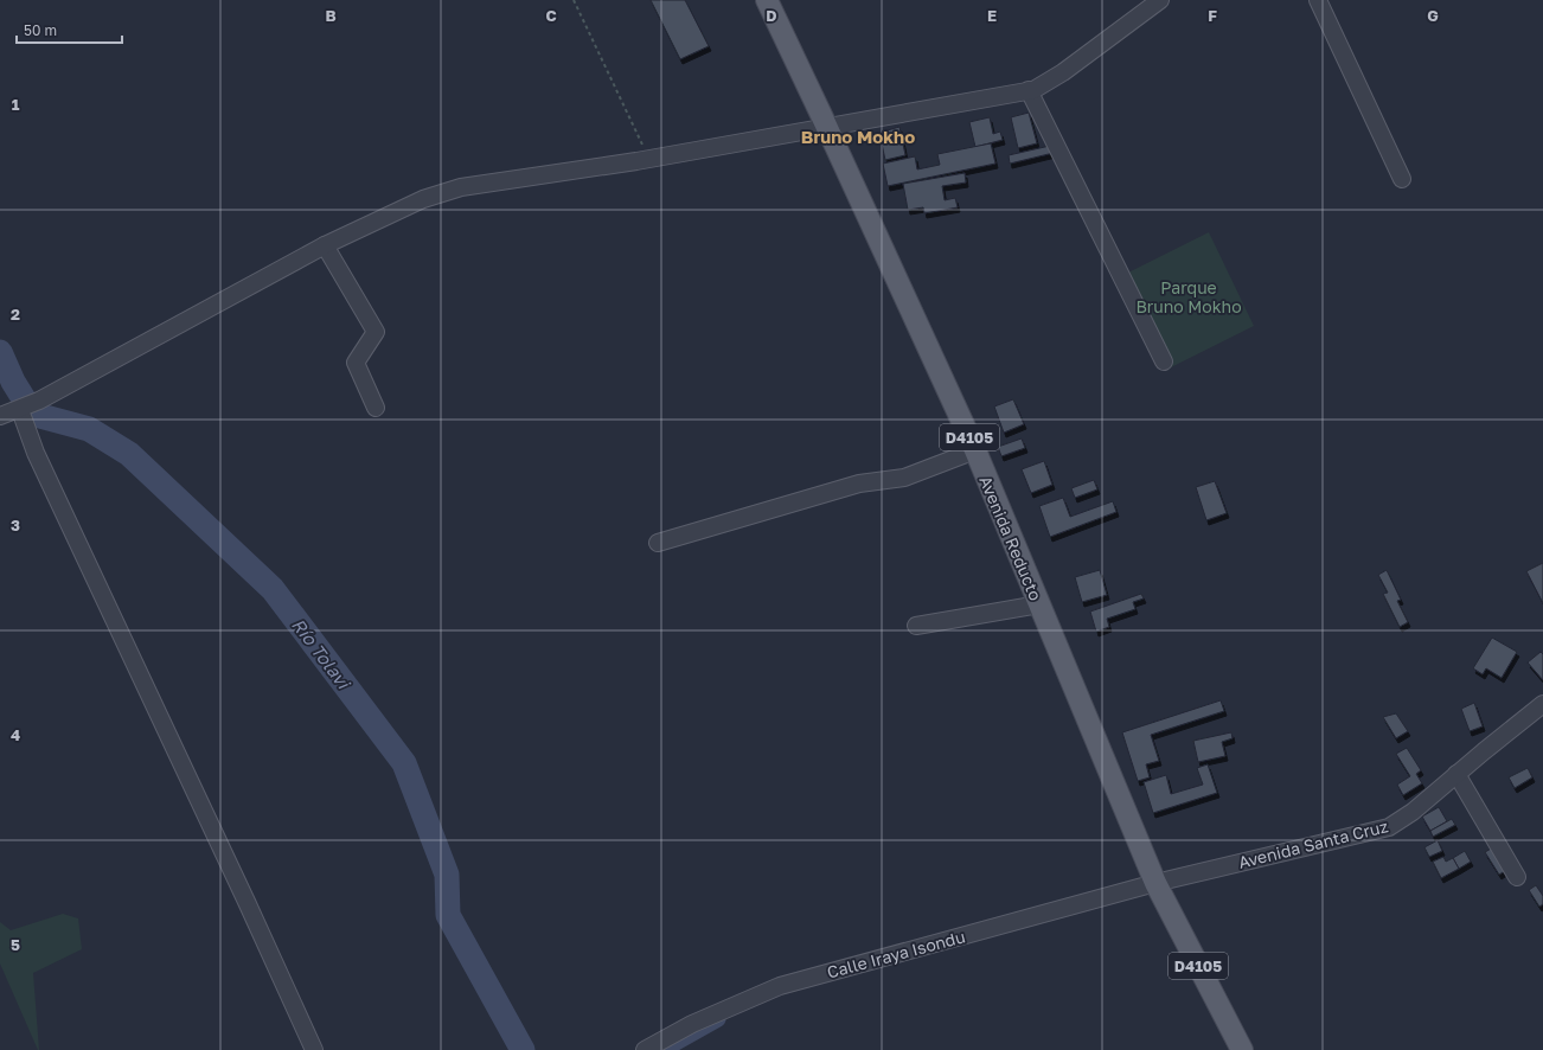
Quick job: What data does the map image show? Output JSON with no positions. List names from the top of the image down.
{
  "streets": {
    "main road": ["D4105", "Avenida Reducto"],
    "street": ["Avenida Santa Cruz", "Calle Iraya Isondu"]
  },
  "crossings": [
    ["Avenida Reducto", "Avenida Santa Cruz"],
    ["Avenida Reducto", "Calle Iraya Isondu"],
    ["Avenida Santa Cruz", "Calle Iraya Isondu"]
  ],
  "districts": ["Bruno Mokho"],
  "water": ["Río Tolavi"],
  "parks": ["Parque Bruno Mokho"],
  "scale_bar": "50 m",
  "grid": {
    "columns": [
      "B",
      "C",
      "D",
      "E",
      "F",
      "G"
    ],
    "rows": [
      "1",
      "2",
      "3",
      "4",
      "5"
    ]
  }
}
